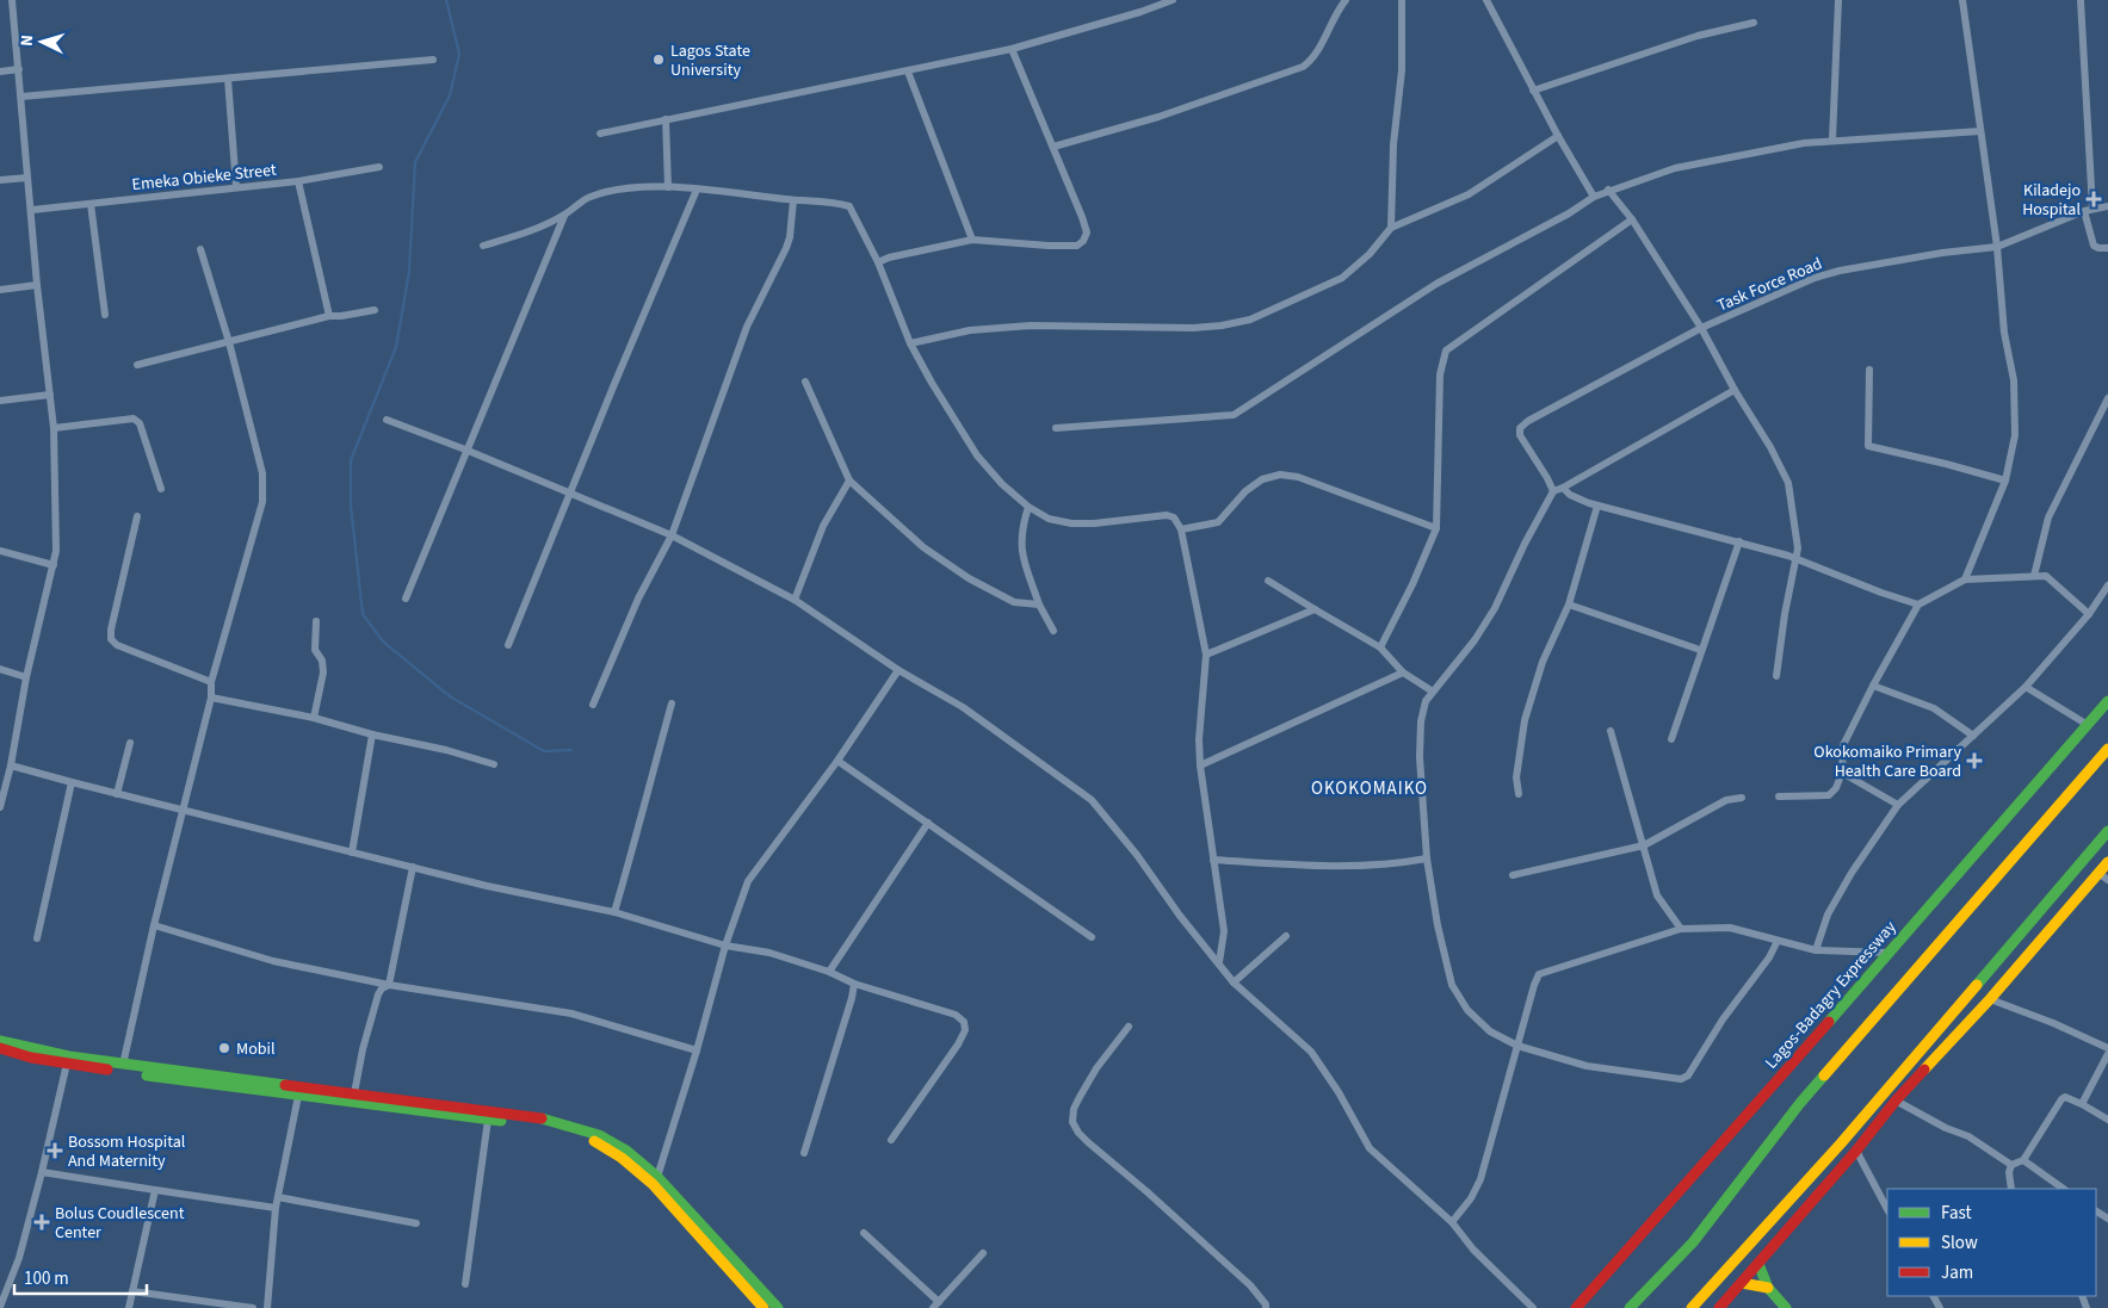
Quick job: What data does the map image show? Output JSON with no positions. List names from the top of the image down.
{
  "streets": {
    "main road": ["Lagos-Badagry Expressway"],
    "street": ["Emeka Obieke Street", "Task Force Road"]
  },
  "districts": ["OKOKOMAIKO"],
  "places": {
    "other": ["Lagos State University", "Mobil"],
    "health": [
      "Kiladejo Hospital",
      "Okokomaiko Primary Health Care Board",
      "Bossom Hospital And Maternity",
      "Bolus Coudlescent Center"
    ]
  },
  "legend": ["Fast", "Slow", "Jam"],
  "scale_bar": "100 m",
  "north": "left"
}
